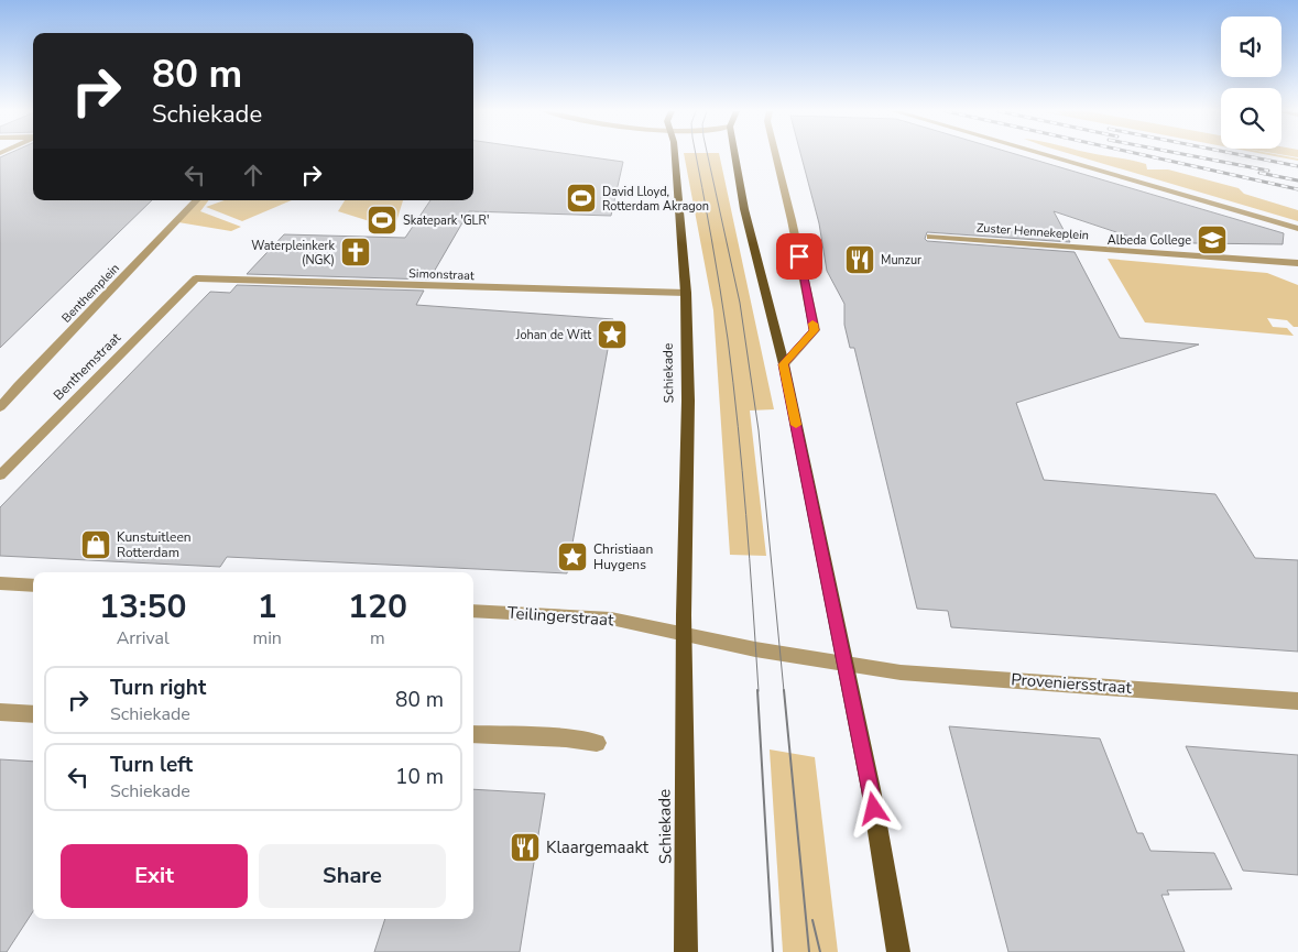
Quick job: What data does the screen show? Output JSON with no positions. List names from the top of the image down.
{
  "streets": {
    "main road": ["Schiekade"],
    "street": [
      "Zuster Hennekeplein",
      "Simonstraat",
      "Benthemplein",
      "Benthemstraat",
      "Teilingerstraat",
      "Proveniersstraat"
    ]
  },
  "crossings": [
    ["Simonstraat", "Benthemstraat"],
    ["Simonstraat", "Schiekade"],
    ["Schiekade", "Teilingerstraat"]
  ],
  "places": {
    "sports": ["David Lloyd, Rotterdam Akragon", "Skatepark 'GLR'"],
    "school or university": ["Albeda College"],
    "church": ["Waterpleinkerk (NGK)"],
    "restaurant": ["Munzur", "Klaargemaakt"],
    "place": ["Johan de Witt", "Christiaan Huygens"],
    "shop": ["Kunstuitleen Rotterdam"]
  },
  "page": {
    "turn": ["80 m", "Schiekade"],
    "eta": [
      "13:50",
      "Arrival",
      "1",
      "min",
      "120",
      "m"
    ],
    "list": [
      {
        "name": "Turn right",
        "note": "Schiekade",
        "value": "80 m"
      },
      {
        "name": "Turn left",
        "note": "Schiekade",
        "value": "10 m"
      }
    ],
    "buttons": ["Exit", "Share"]
  }
}
